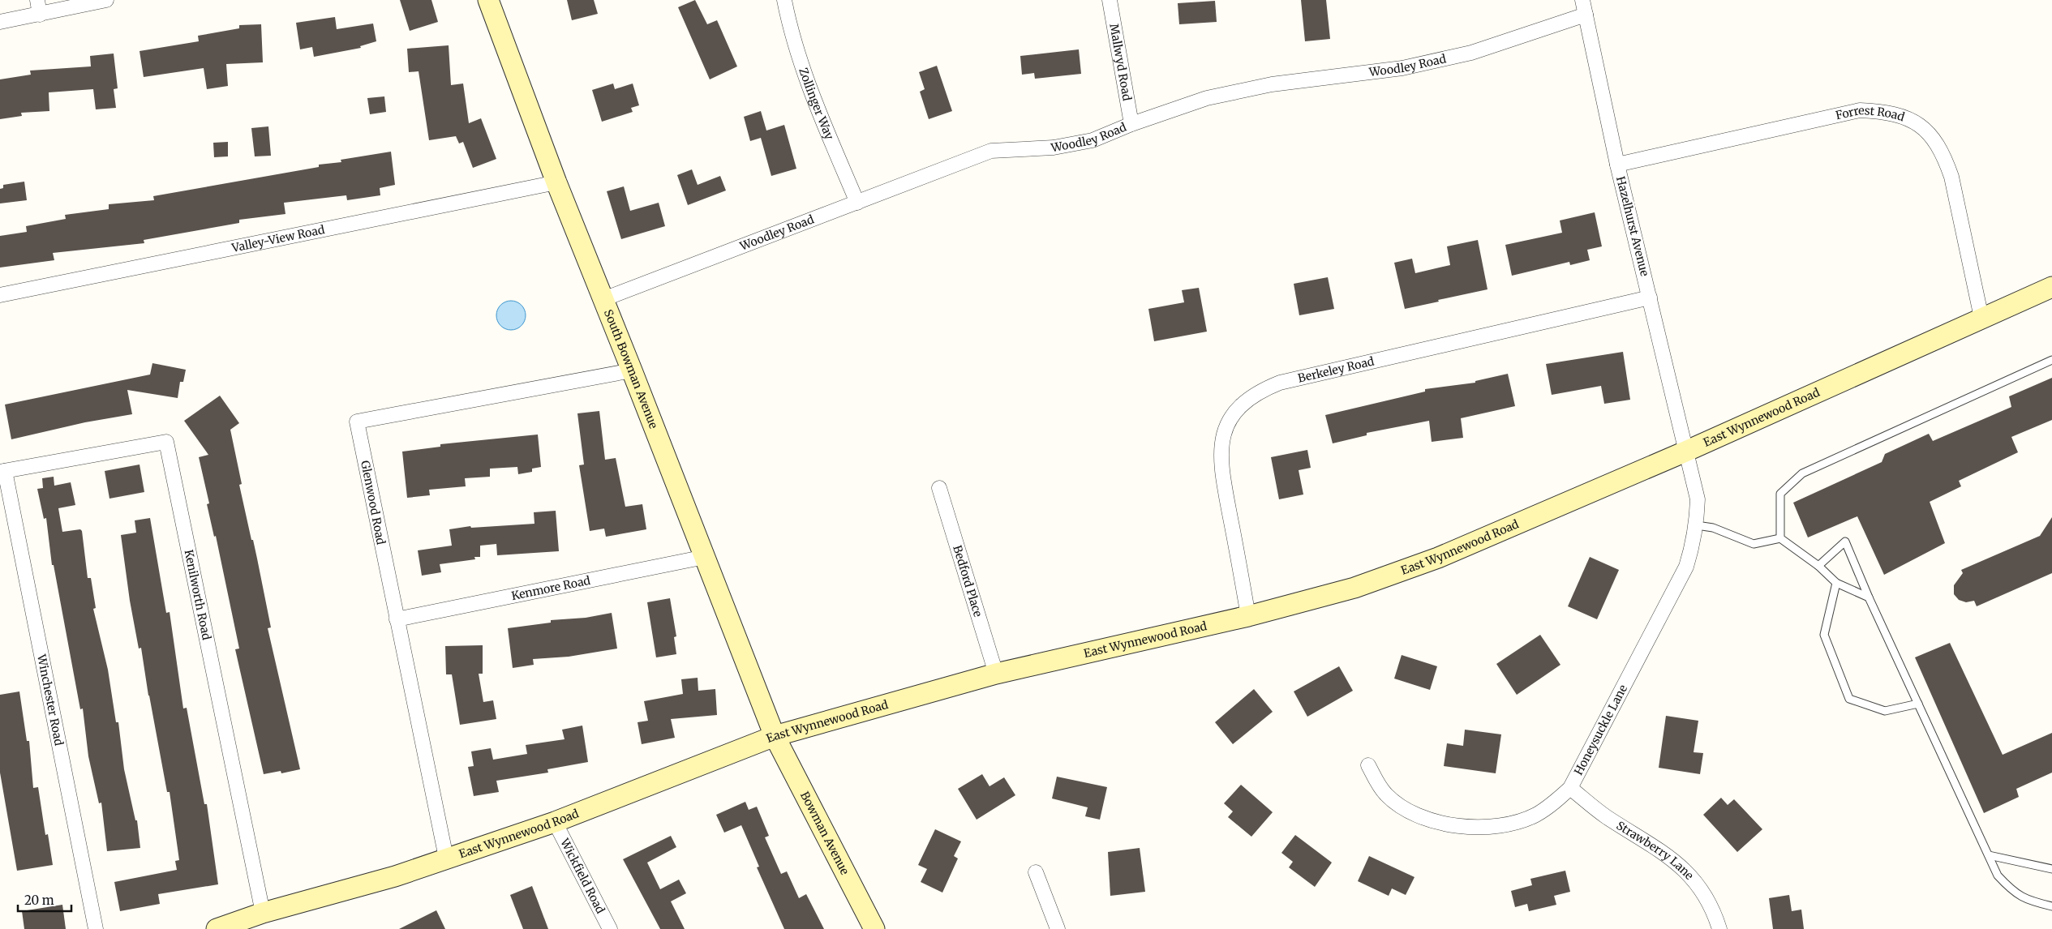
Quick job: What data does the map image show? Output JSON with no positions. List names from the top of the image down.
{
  "streets": {
    "street": [
      "Mallwyd Road",
      "Woodley Road",
      "Zollinger Way",
      "Forrest Road",
      "Hazelhurst Avenue",
      "Valley-View Road",
      "South Bowman Avenue",
      "Berkeley Road",
      "East Wynnewood Road",
      "Glenwood Road",
      "Bedford Place",
      "Kenmore Road",
      "Kenilworth Road",
      "Winchester Road",
      "Honeysuckle Lane",
      "Bowman Avenue",
      "Strawberry Lane",
      "Wickfield Road"
    ]
  },
  "crossings": [
    ["Mallwyd Road", "Woodley Road"],
    ["Woodley Road", "Zollinger Way"],
    ["Woodley Road", "Hazelhurst Avenue"],
    ["Woodley Road", "South Bowman Avenue"],
    ["Forrest Road", "Hazelhurst Avenue"],
    ["Forrest Road", "East Wynnewood Road"],
    ["Hazelhurst Avenue", "Berkeley Road"],
    ["Hazelhurst Avenue", "East Wynnewood Road"],
    ["Hazelhurst Avenue", "Honeysuckle Lane"],
    ["Valley-View Road", "South Bowman Avenue"],
    ["South Bowman Avenue", "East Wynnewood Road"],
    ["South Bowman Avenue", "Glenwood Road"],
    ["South Bowman Avenue", "Kenmore Road"],
    ["South Bowman Avenue", "Bowman Avenue"],
    ["Berkeley Road", "East Wynnewood Road"],
    ["East Wynnewood Road", "Glenwood Road"],
    ["East Wynnewood Road", "Bedford Place"],
    ["East Wynnewood Road", "Kenilworth Road"],
    ["East Wynnewood Road", "Honeysuckle Lane"],
    ["East Wynnewood Road", "Bowman Avenue"],
    ["East Wynnewood Road", "Wickfield Road"],
    ["Glenwood Road", "Kenmore Road"],
    ["Kenilworth Road", "Winchester Road"],
    ["Honeysuckle Lane", "Strawberry Lane"]
  ],
  "scale_bar": "20 m"
}
